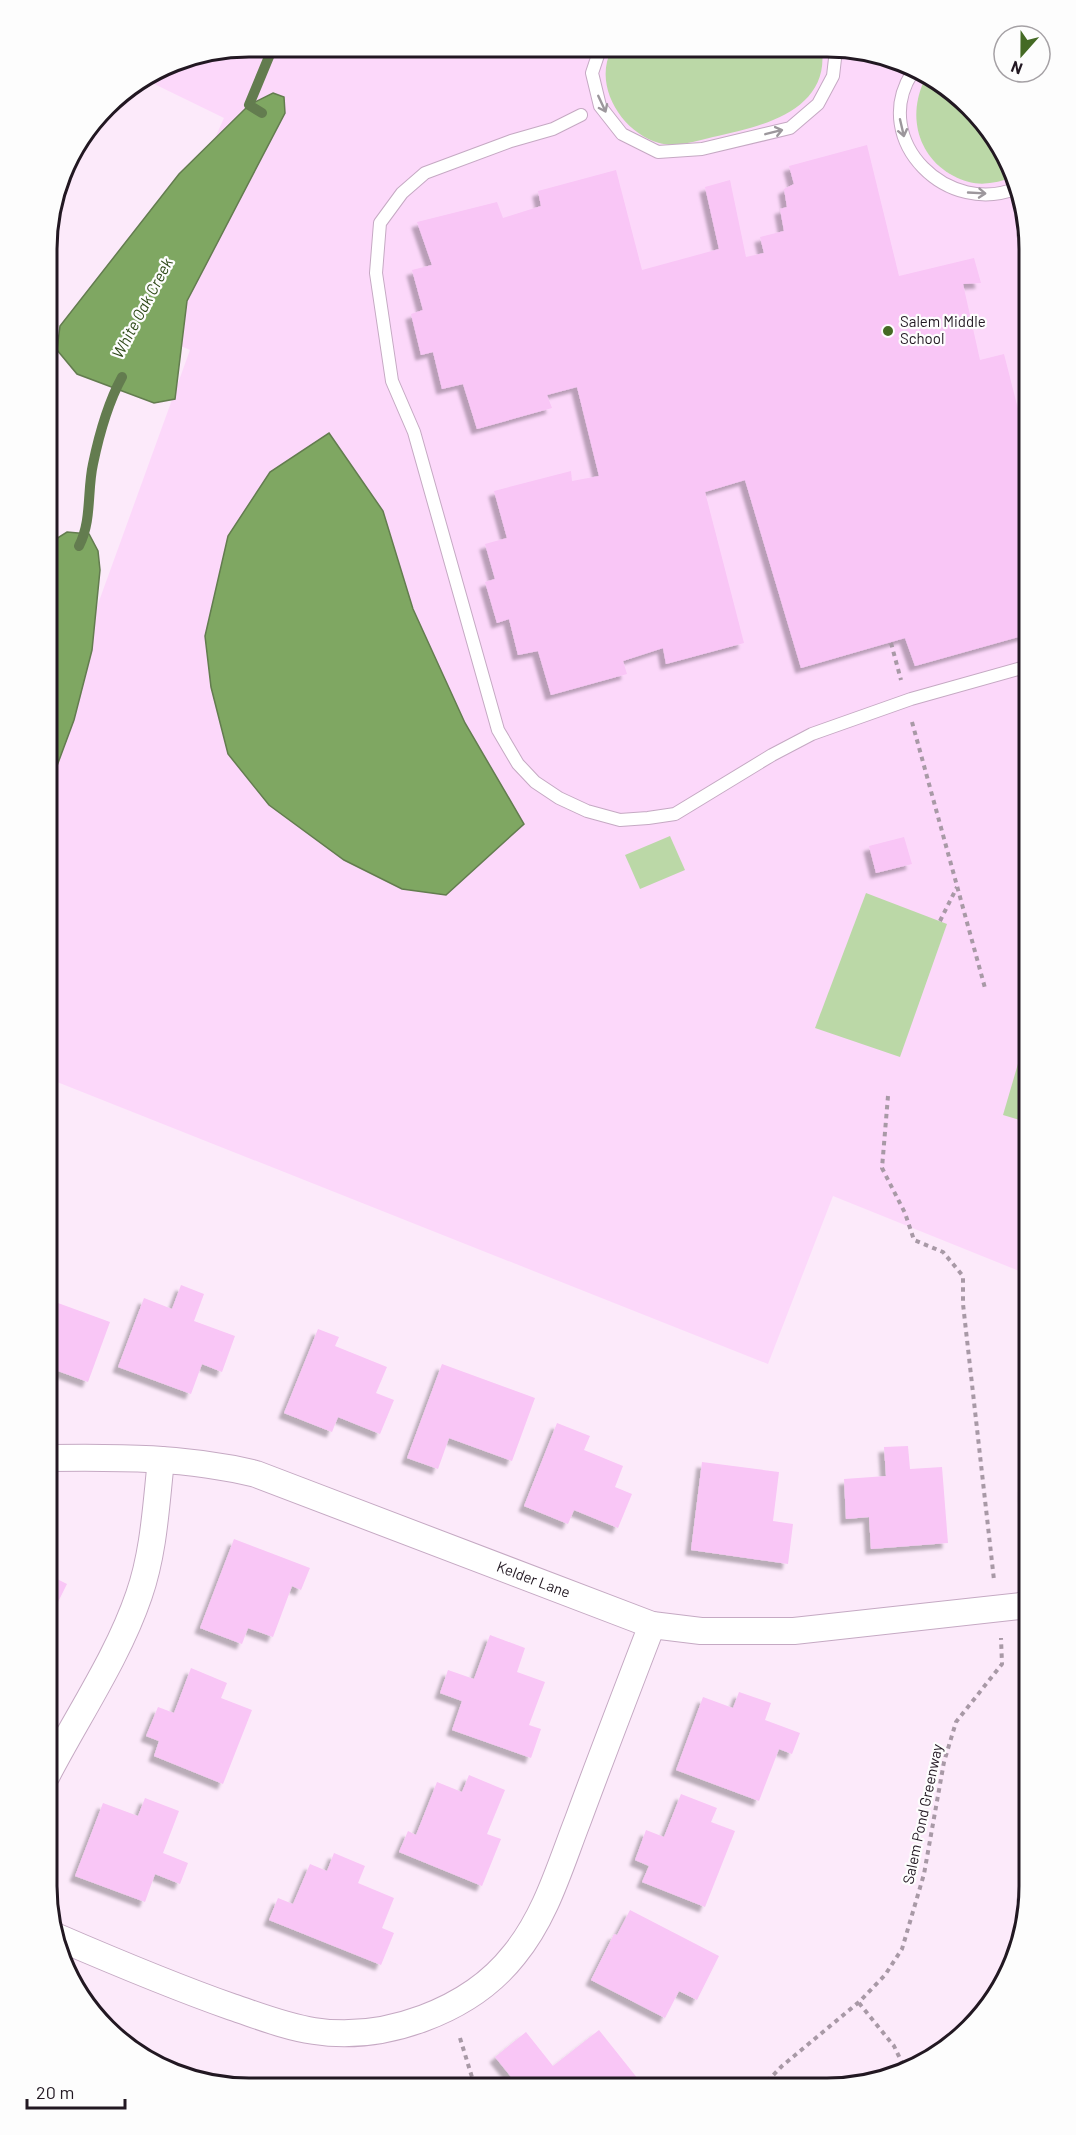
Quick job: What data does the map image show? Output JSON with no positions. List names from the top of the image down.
{
  "streets": {
    "street": ["Kelder Lane"],
    "path": ["Salem Pond Greenway"]
  },
  "water": ["White Oak Creek"],
  "places": ["Salem Middle School"],
  "scale_bar": "20 m",
  "north": "bottom"
}
